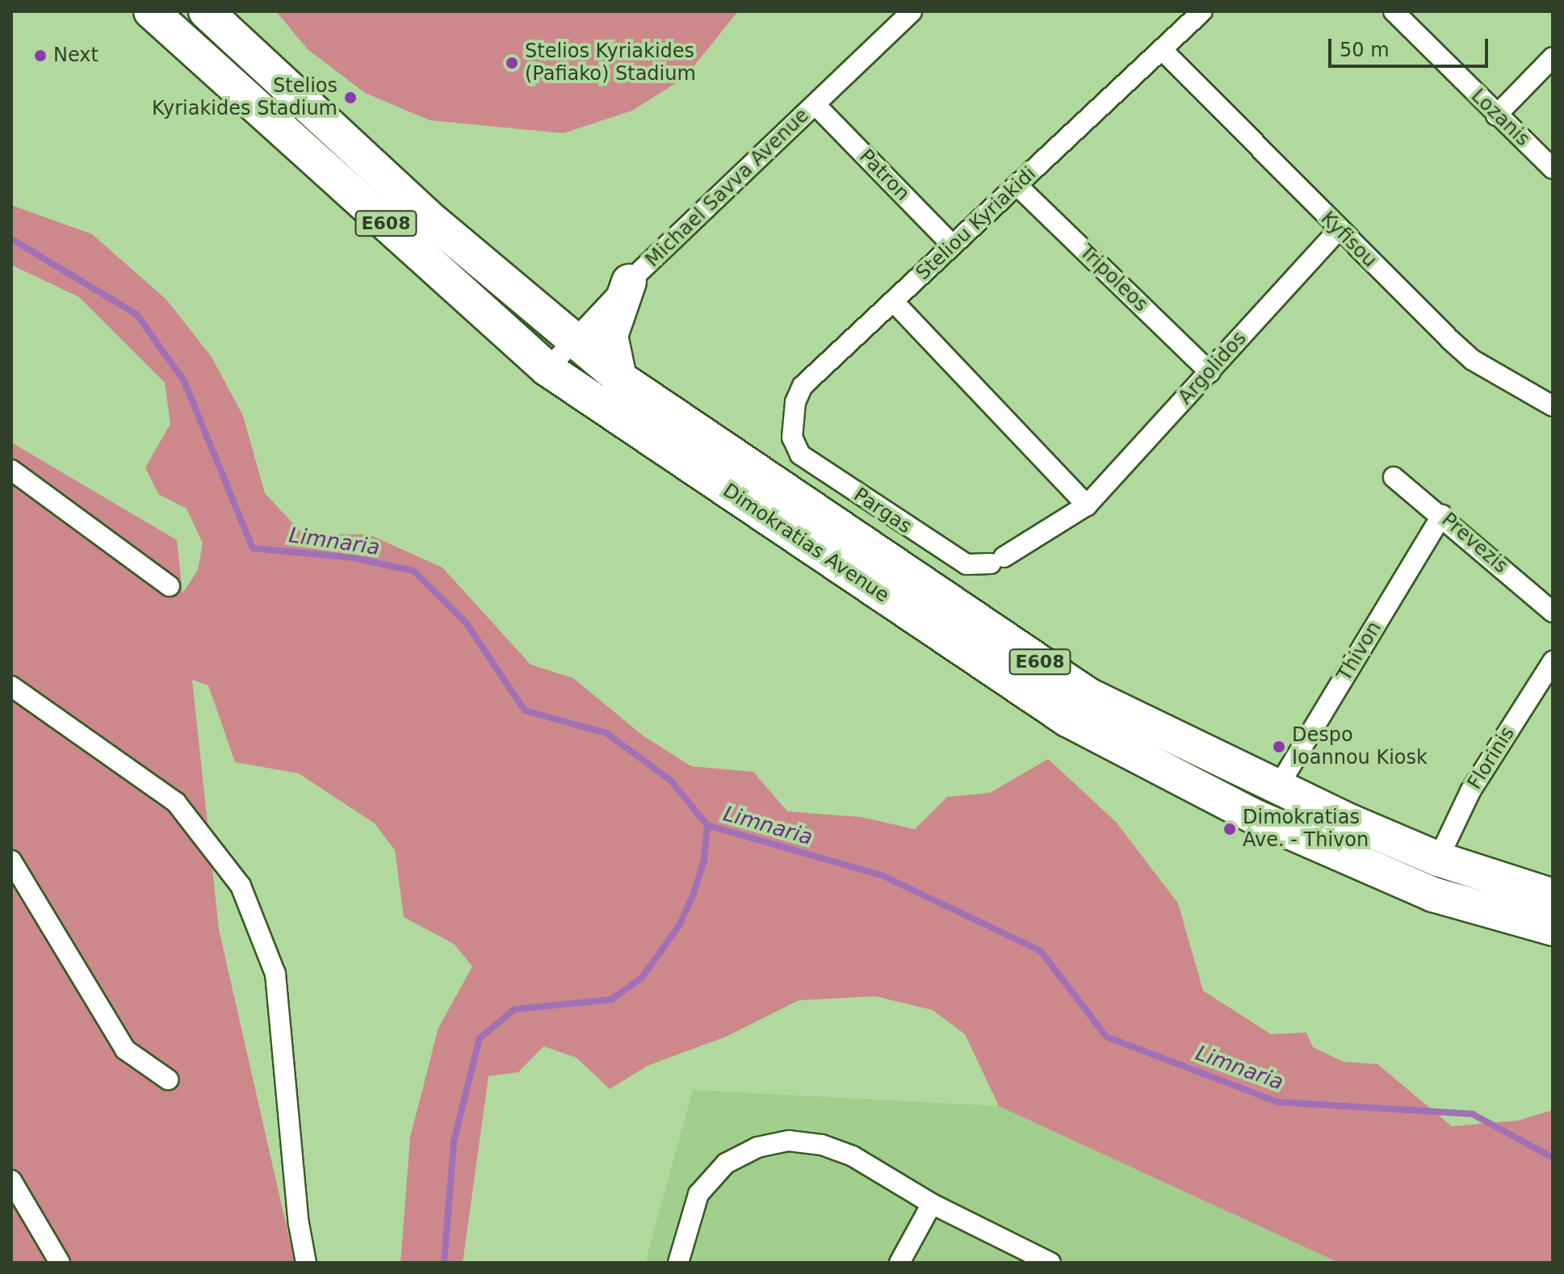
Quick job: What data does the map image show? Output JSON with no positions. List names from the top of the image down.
{
  "streets": {
    "highway": ["E608", "Dimokratias Avenue"],
    "street": [
      "Lozanis",
      "Patron",
      "Michael Savva Avenue",
      "Steliou Kyriakidi",
      "Kyfisou",
      "Tripoleos",
      "Argolidos",
      "Pargas",
      "Prevezis",
      "Thivon",
      "Florinis"
    ]
  },
  "crossings": [
    ["Patron", "Michael Savva Avenue"],
    ["Patron", "Steliou Kyriakidi"],
    ["Michael Savva Avenue", "Dimokratias Avenue"],
    ["Steliou Kyriakidi", "Kyfisou"],
    ["Steliou Kyriakidi", "Tripoleos"],
    ["Steliou Kyriakidi", "Pargas"],
    ["Kyfisou", "Argolidos"],
    ["Tripoleos", "Argolidos"],
    ["Argolidos", "Pargas"],
    ["Dimokratias Avenue", "Thivon"],
    ["Dimokratias Avenue", "Florinis"],
    ["Prevezis", "Thivon"]
  ],
  "water": ["Limnaria"],
  "places": [
    "Next",
    "Stelios Kyriakides (Pafiako) Stadium",
    "Stelios Kyriakides Stadium",
    "Despo Ioannou Kiosk",
    "Dimokratias Ave. - Thivon"
  ],
  "scale_bar": "50 m"
}
